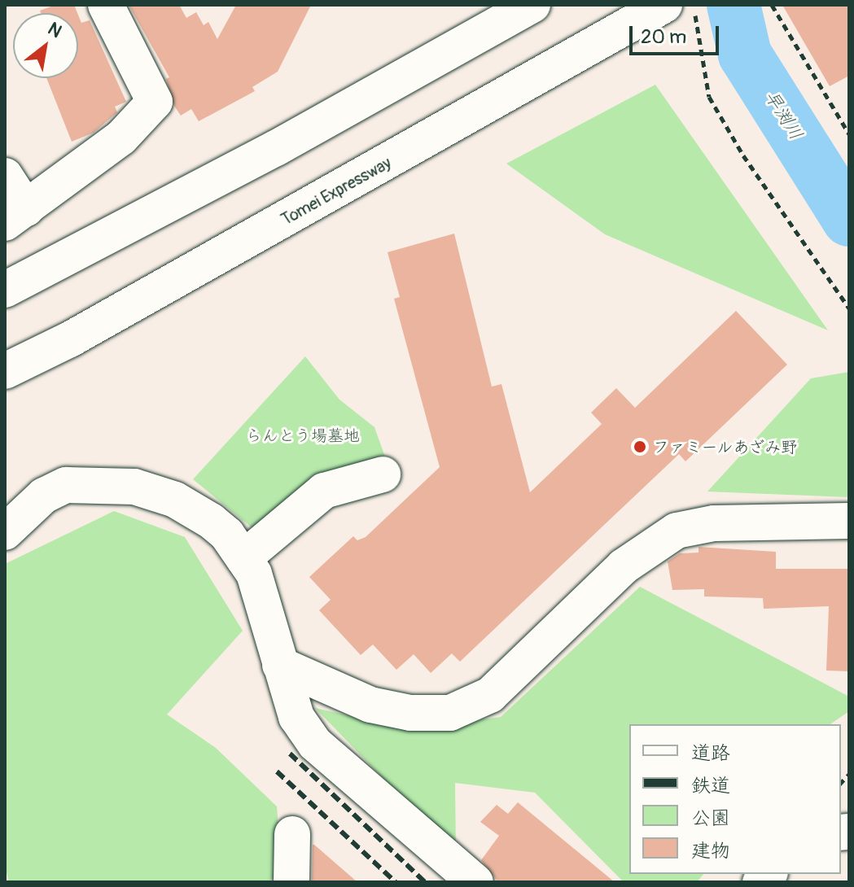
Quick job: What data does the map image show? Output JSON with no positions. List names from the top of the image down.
{
  "streets": {
    "main road": ["Tomei Expressway"]
  },
  "water": ["早渕川"],
  "parks": ["らんとう場墓地"],
  "places": ["ファミールあざみ野"],
  "legend": [
    "道路",
    "鉄道",
    "公園",
    "建物"
  ],
  "scale_bar": "20 m",
  "north": "top right"
}
